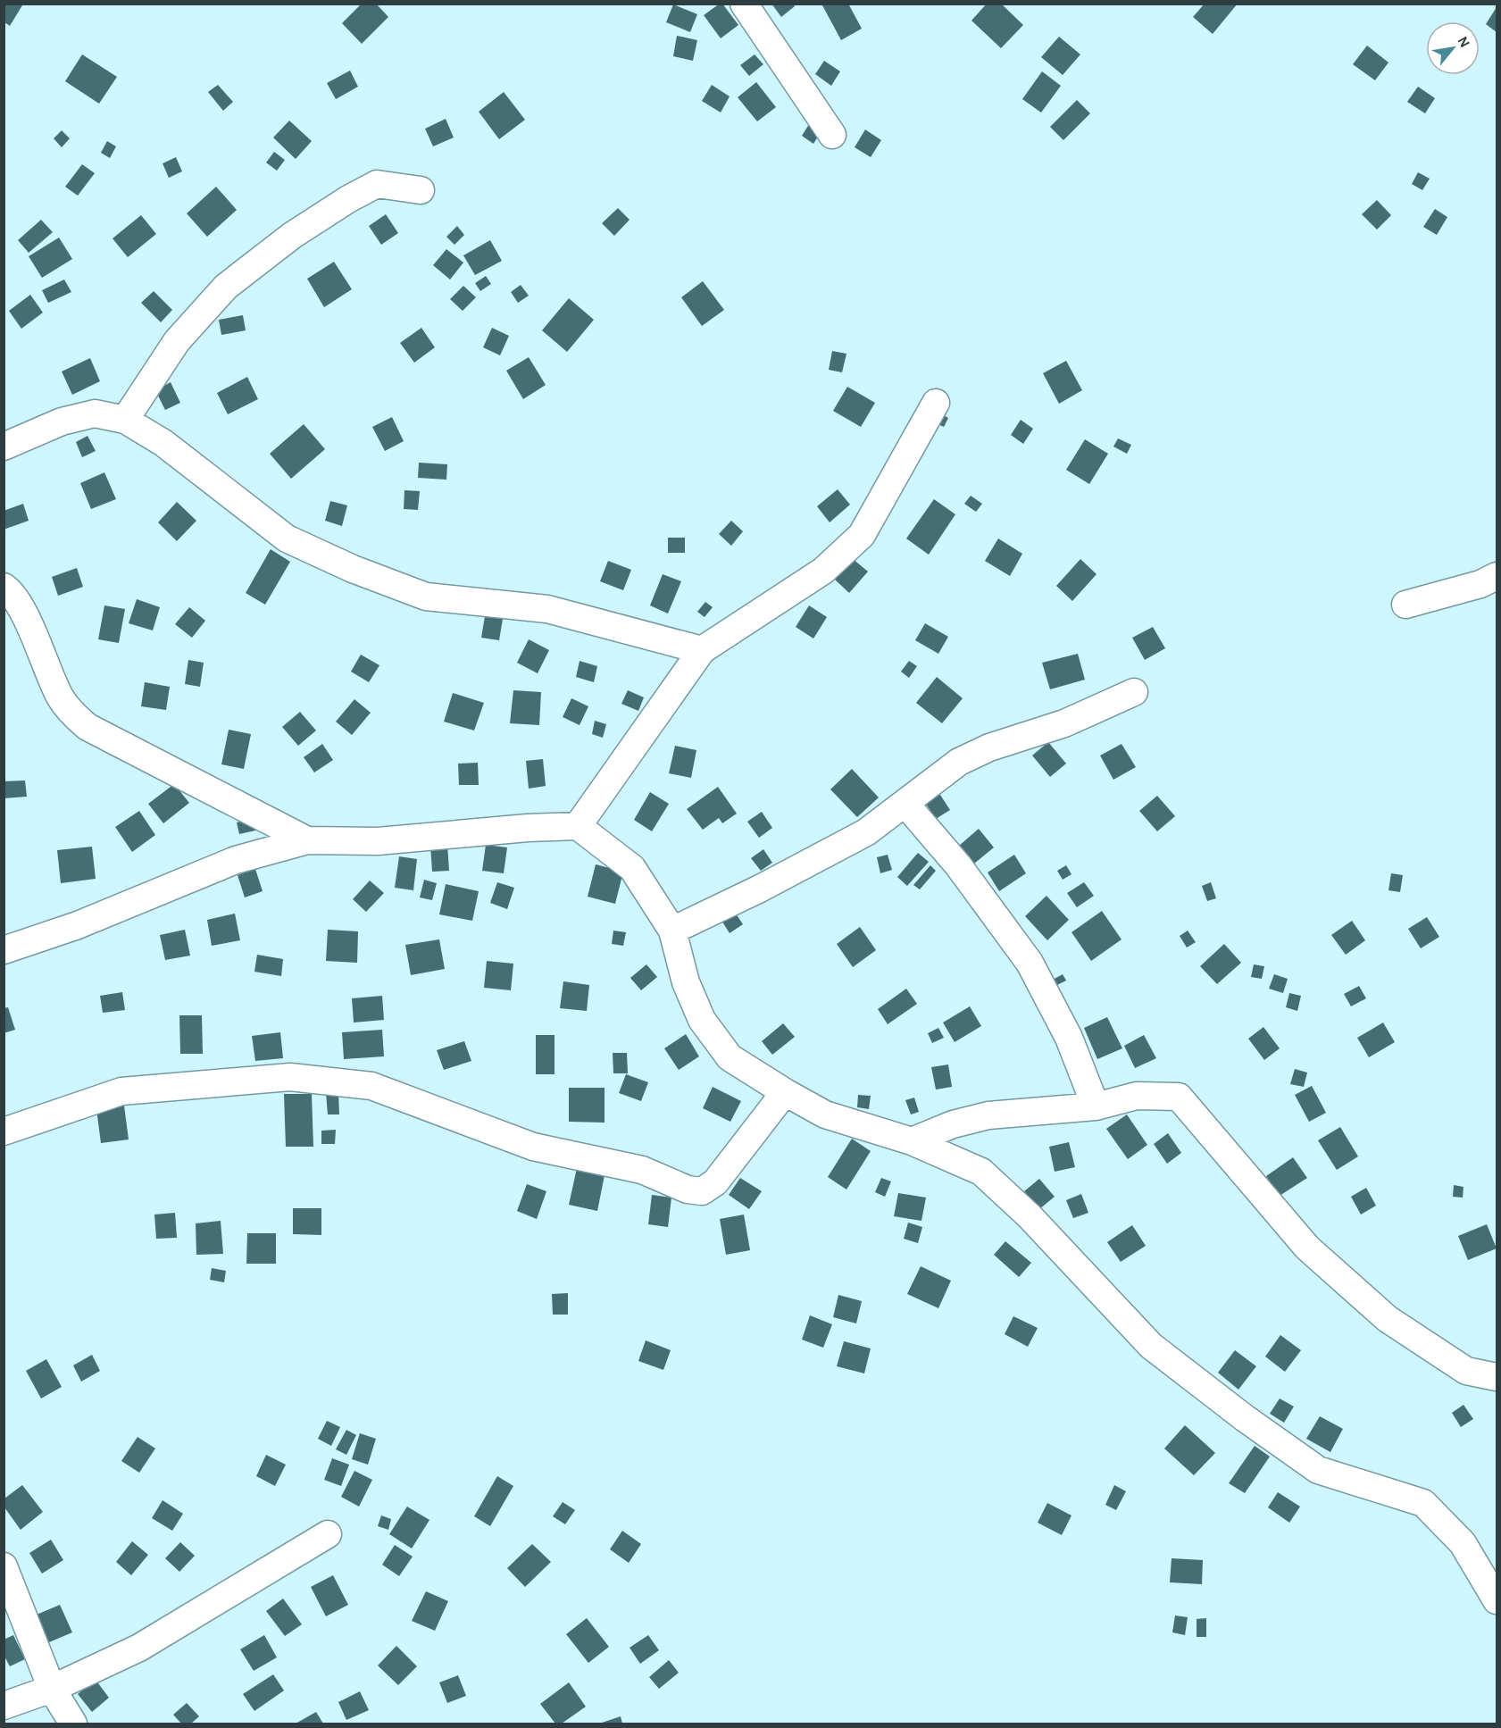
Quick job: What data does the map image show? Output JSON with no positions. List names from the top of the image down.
{
  "north": "top right"
}
